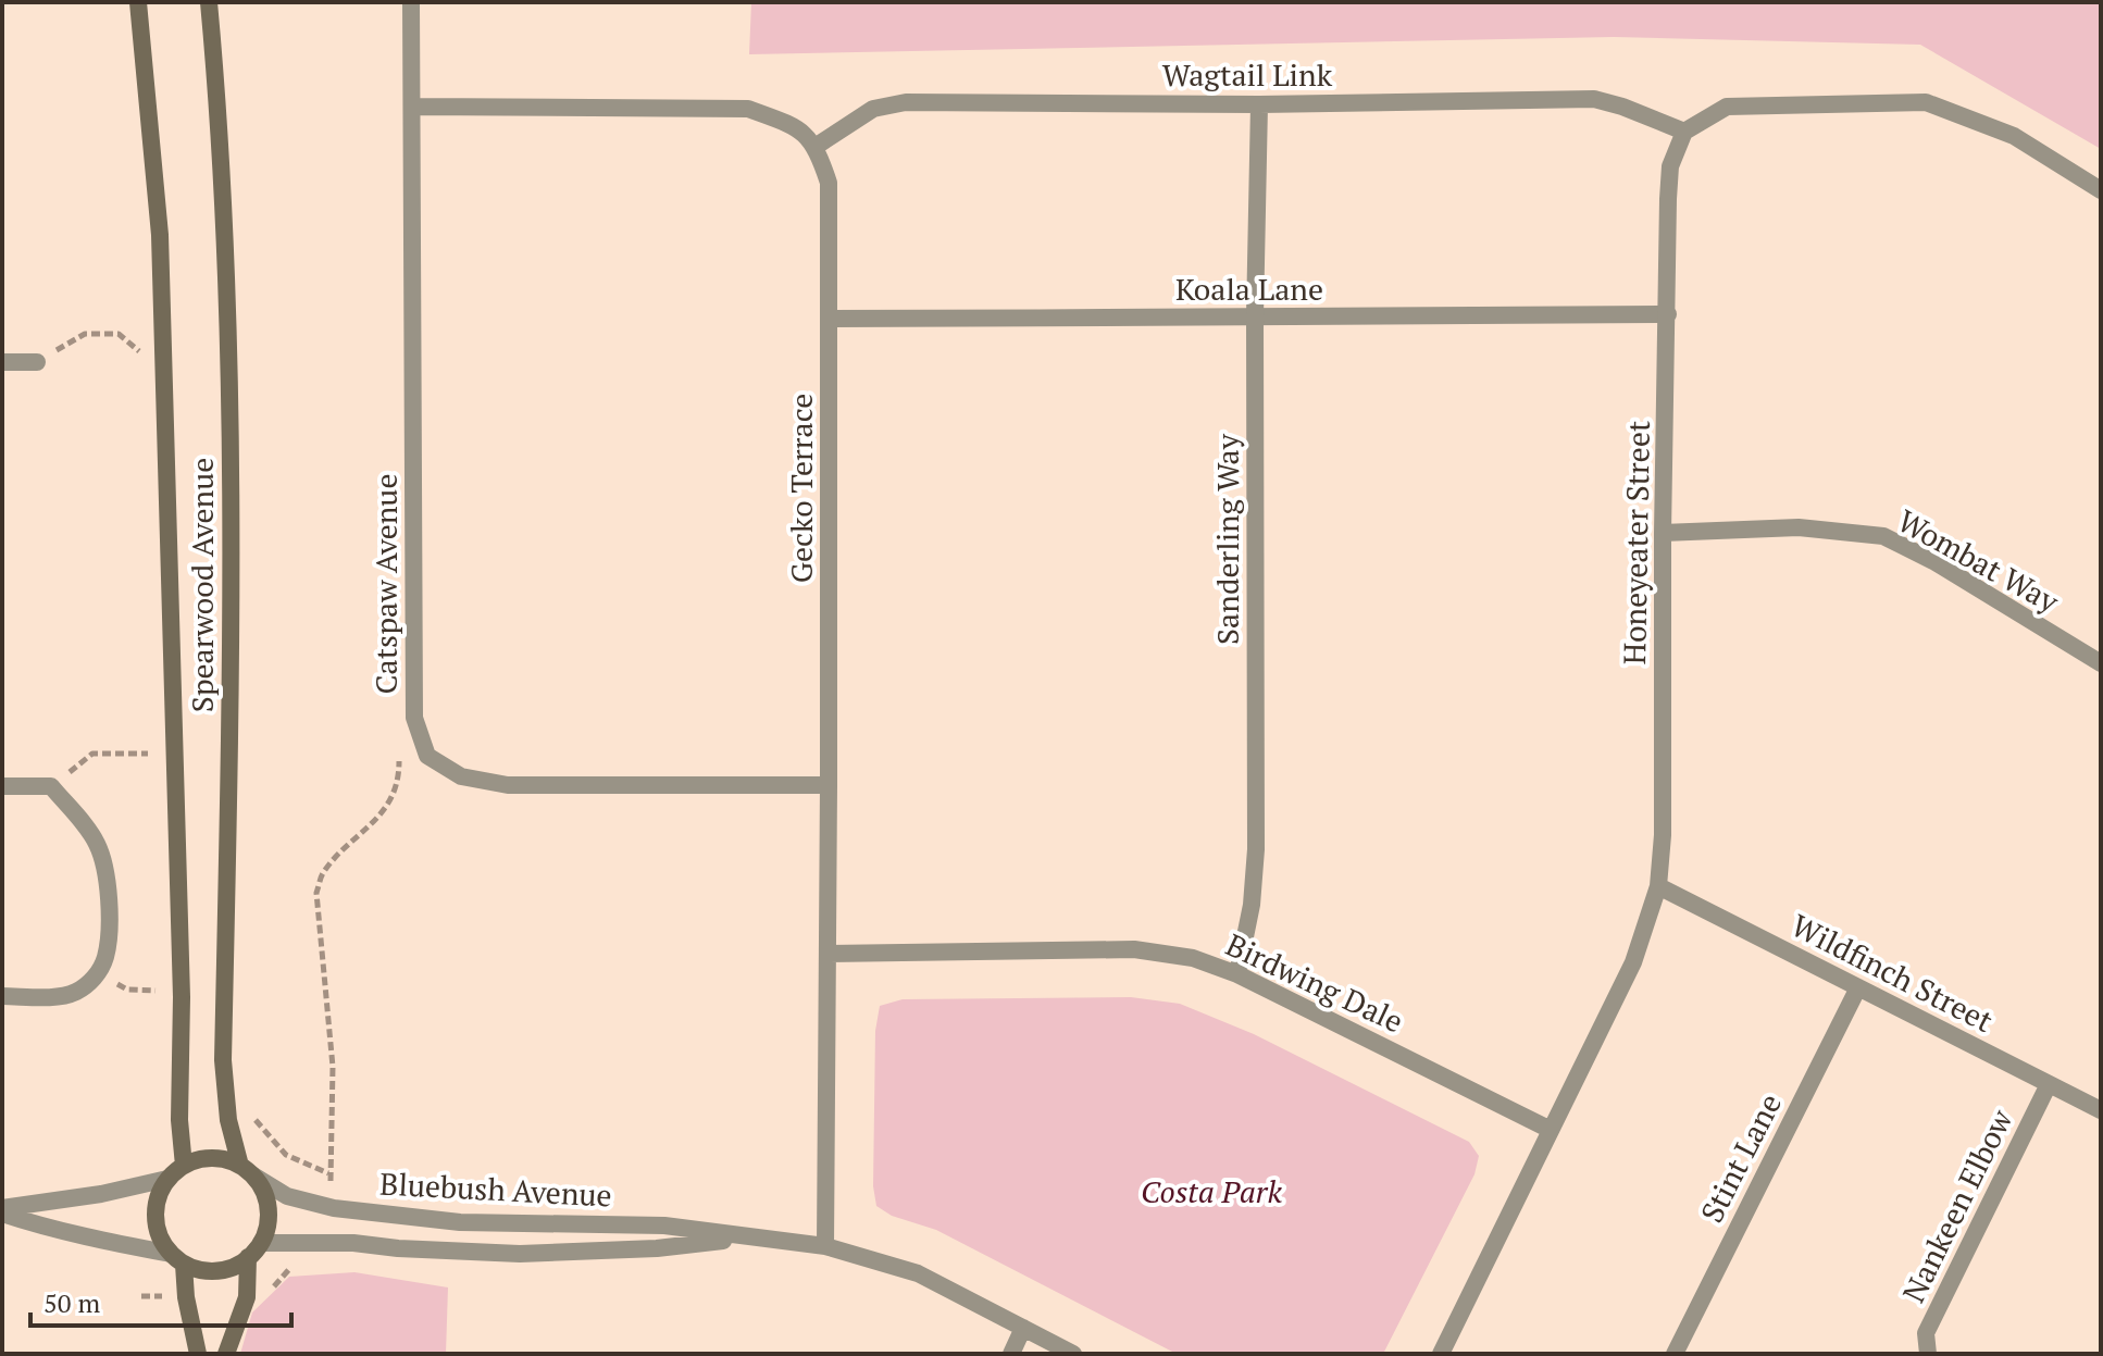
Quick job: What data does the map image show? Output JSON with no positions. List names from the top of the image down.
{
  "streets": {
    "main road": ["Spearwood Avenue"],
    "street": [
      "Wagtail Link",
      "Koala Lane",
      "Gecko Terrace",
      "Sanderling Way",
      "Honeyeater Street",
      "Wombat Way",
      "Catspaw Avenue",
      "Wildfinch Street",
      "Birdwing Dale",
      "Stint Lane",
      "Bluebush Avenue",
      "Nankeen Elbow"
    ]
  },
  "crossings": [
    ["Wagtail Link", "Gecko Terrace"],
    ["Wagtail Link", "Sanderling Way"],
    ["Wagtail Link", "Honeyeater Street"],
    ["Koala Lane", "Gecko Terrace"],
    ["Koala Lane", "Sanderling Way"],
    ["Koala Lane", "Honeyeater Street"],
    ["Gecko Terrace", "Catspaw Avenue"],
    ["Gecko Terrace", "Birdwing Dale"],
    ["Gecko Terrace", "Bluebush Avenue"],
    ["Sanderling Way", "Birdwing Dale"],
    ["Honeyeater Street", "Wombat Way"],
    ["Honeyeater Street", "Wildfinch Street"],
    ["Honeyeater Street", "Birdwing Dale"],
    ["Spearwood Avenue", "Bluebush Avenue"],
    ["Wildfinch Street", "Stint Lane"],
    ["Wildfinch Street", "Nankeen Elbow"]
  ],
  "parks": ["Costa Park"],
  "scale_bar": "50 m"
}
